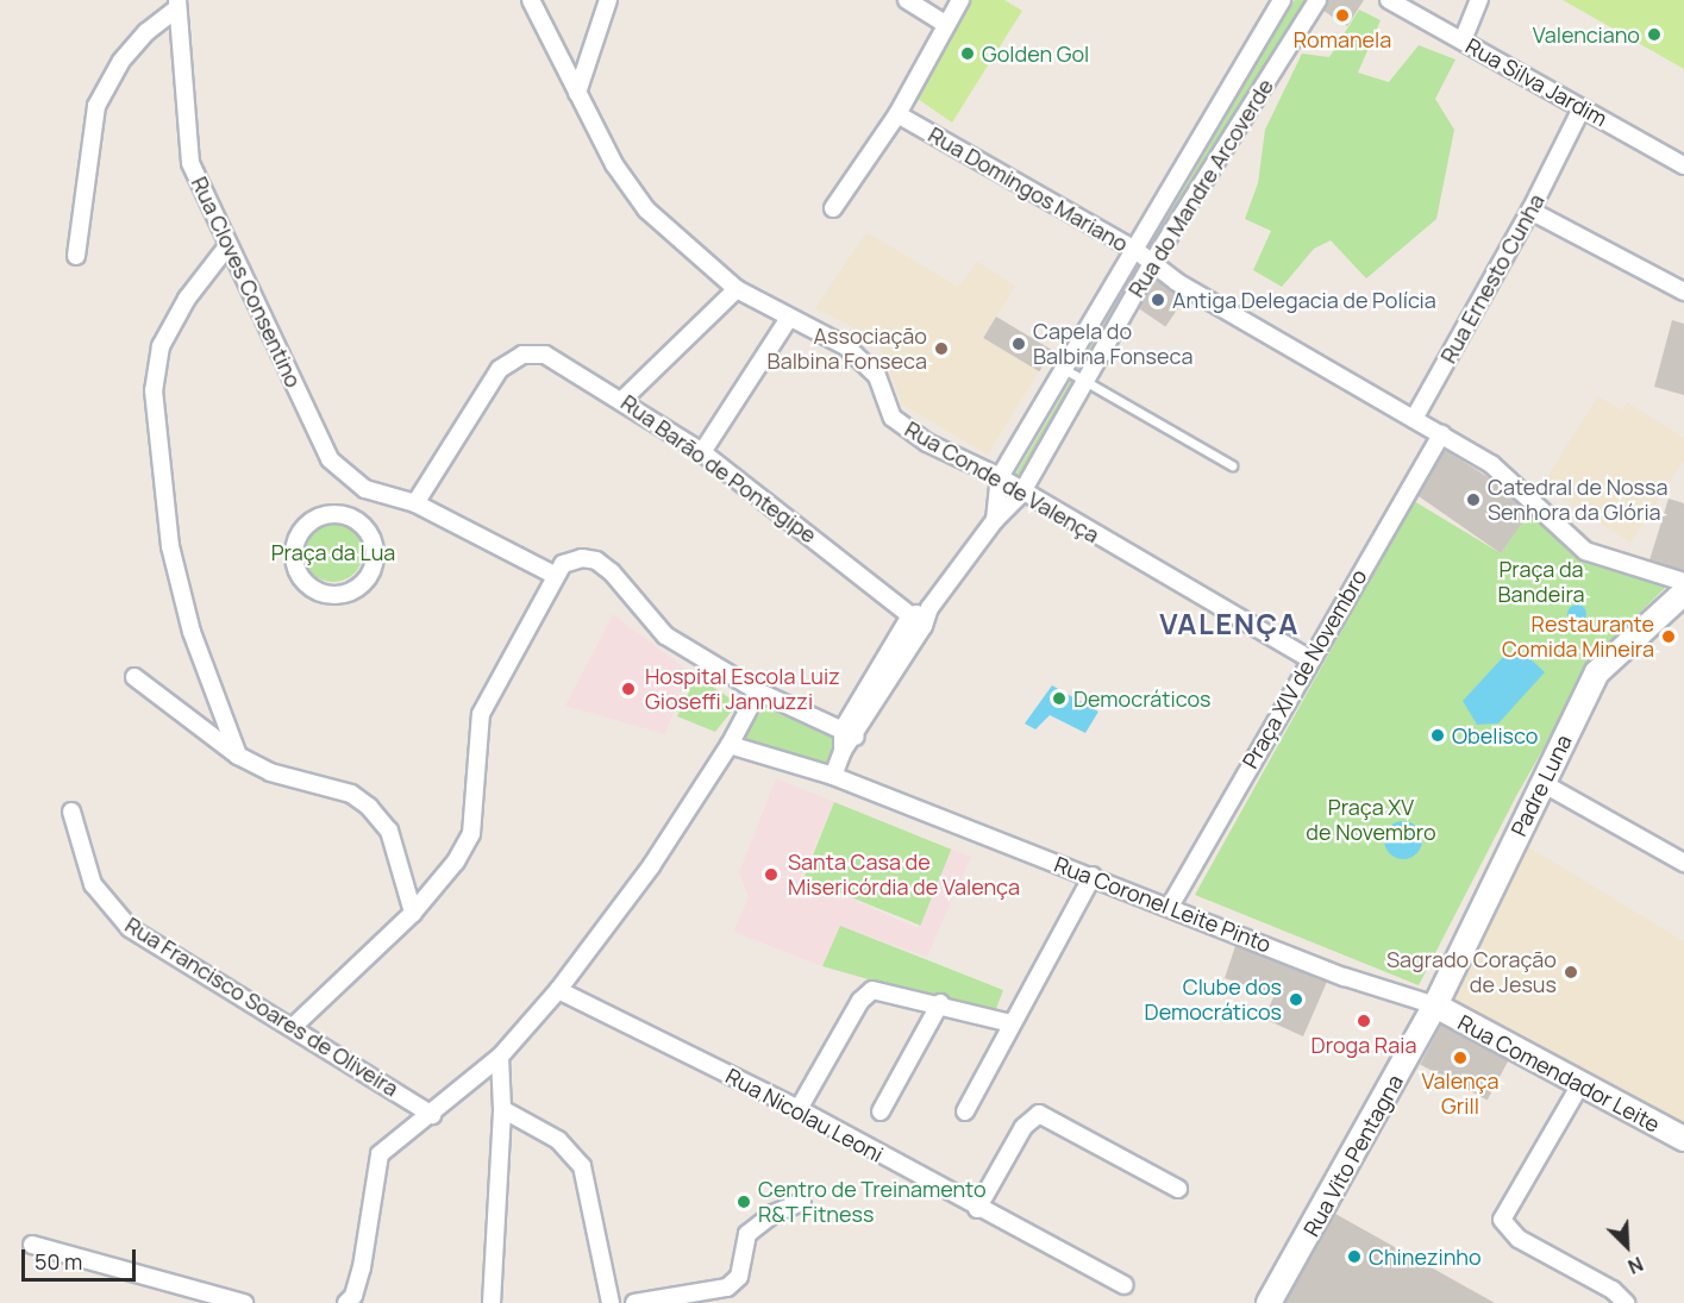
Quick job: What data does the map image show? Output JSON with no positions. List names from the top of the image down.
{
  "streets": {
    "street": [
      "Rua Silva Jardim",
      "Rua do Mandre Arcoverde",
      "Rua Domingos Mariano",
      "Rua Ernesto Cunha",
      "Rua Cloves Consentino",
      "Rua Barão de Pontegipe",
      "Rua Conde de Valença",
      "Praça XIV de Novembro",
      "Padre Luna",
      "Rua Coronel Leite Pinto",
      "Rua Francisco Soares de Oliveira",
      "Rua Comendador Leite",
      "Rua Nicolau Leoni",
      "Rua Vito Pentagna"
    ]
  },
  "crossings": [
    ["Rua Silva Jardim", "Rua Ernesto Cunha"],
    ["Rua do Mandre Arcoverde", "Rua Domingos Mariano"],
    ["Rua do Mandre Arcoverde", "Rua Barão de Pontegipe"],
    ["Rua do Mandre Arcoverde", "Rua Conde de Valença"],
    ["Rua do Mandre Arcoverde", "Rua Coronel Leite Pinto"],
    ["Rua Domingos Mariano", "Rua Ernesto Cunha"],
    ["Rua Cloves Consentino", "Rua Barão de Pontegipe"],
    ["Rua Conde de Valença", "Praça XIV de Novembro"],
    ["Praça XIV de Novembro", "Rua Coronel Leite Pinto"],
    ["Padre Luna", "Rua Coronel Leite Pinto"],
    ["Padre Luna", "Rua Comendador Leite"],
    ["Padre Luna", "Rua Vito Pentagna"],
    ["Rua Coronel Leite Pinto", "Rua Comendador Leite"],
    ["Rua Coronel Leite Pinto", "Rua Vito Pentagna"],
    ["Rua Comendador Leite", "Rua Vito Pentagna"]
  ],
  "districts": ["VALENÇA"],
  "parks": ["Praça da Lua", "Praça da Bandeira", "Praça XV de Novembro"],
  "places": [
    "Romanela",
    "Valenciano",
    "Golden Gol",
    "Antiga Delegacia de Polícia",
    "Capela do Balbina Fonseca",
    "Associação Balbina Fonseca",
    "Catedral de Nossa Senhora da Glória",
    "Restaurante Comida Mineira",
    "Hospital Escola Luiz Gioseffi Jannuzzi",
    "Democráticos",
    "Obelisco",
    "Santa Casa de Misericórdia de Valença",
    "Sagrado Coração de Jesus",
    "Clube dos Democráticos",
    "Droga Raia",
    "Valença Grill",
    "Centro de Treinamento R&T Fitness",
    "Chinezinho"
  ],
  "scale_bar": "50 m",
  "north": "bottom right"
}
